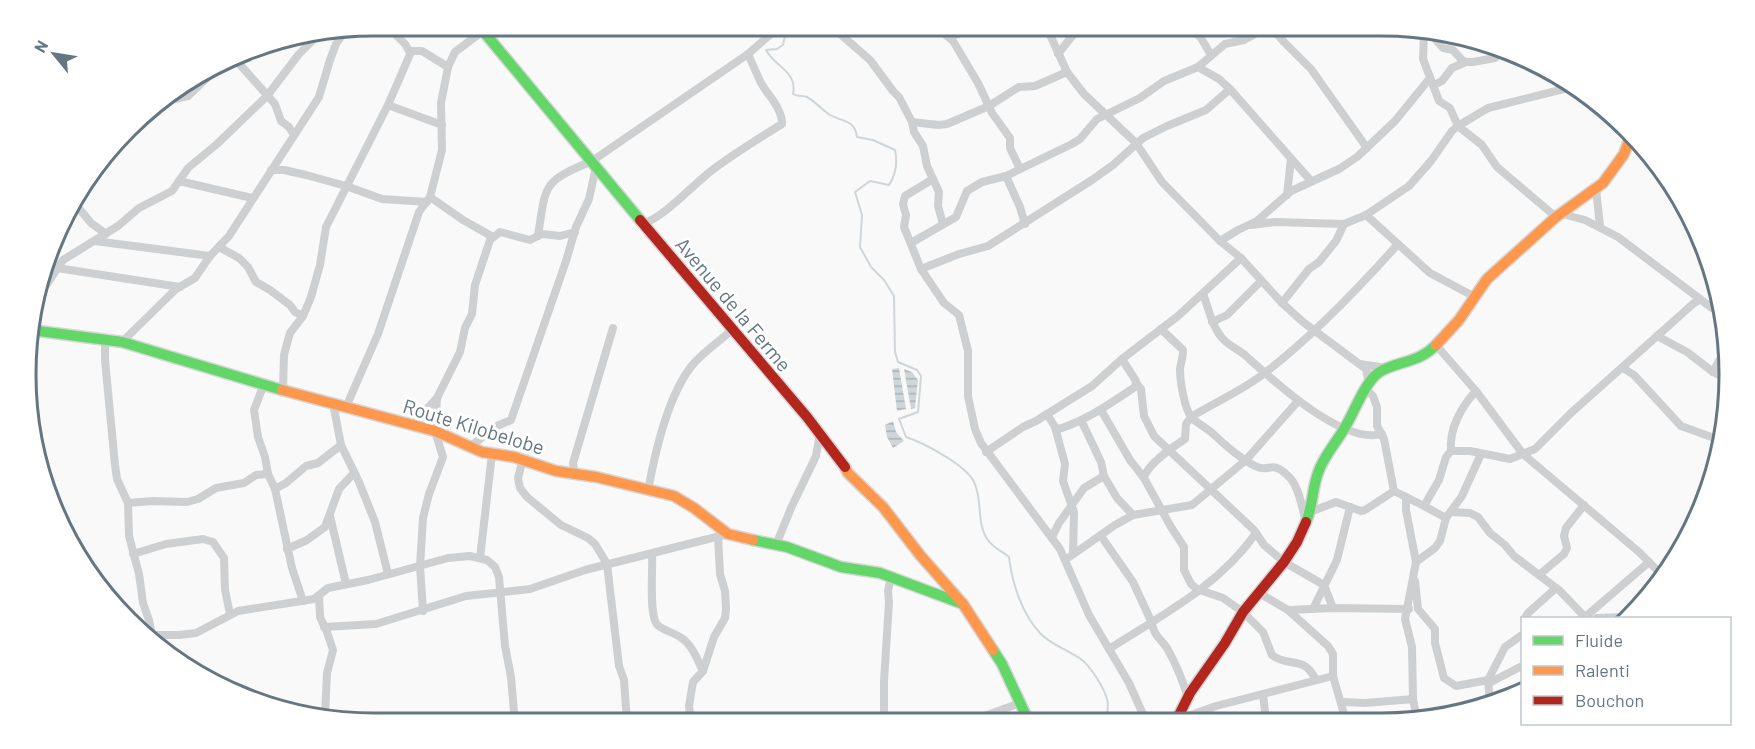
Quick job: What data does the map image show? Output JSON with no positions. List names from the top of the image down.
{
  "streets": {
    "street": ["Avenue de la Ferme", "Route Kilobelobe"]
  },
  "crossings": [
    ["Avenue de la Ferme", "Route Kilobelobe"]
  ],
  "legend": ["Fluide", "Ralenti", "Bouchon"],
  "north": "top left"
}
